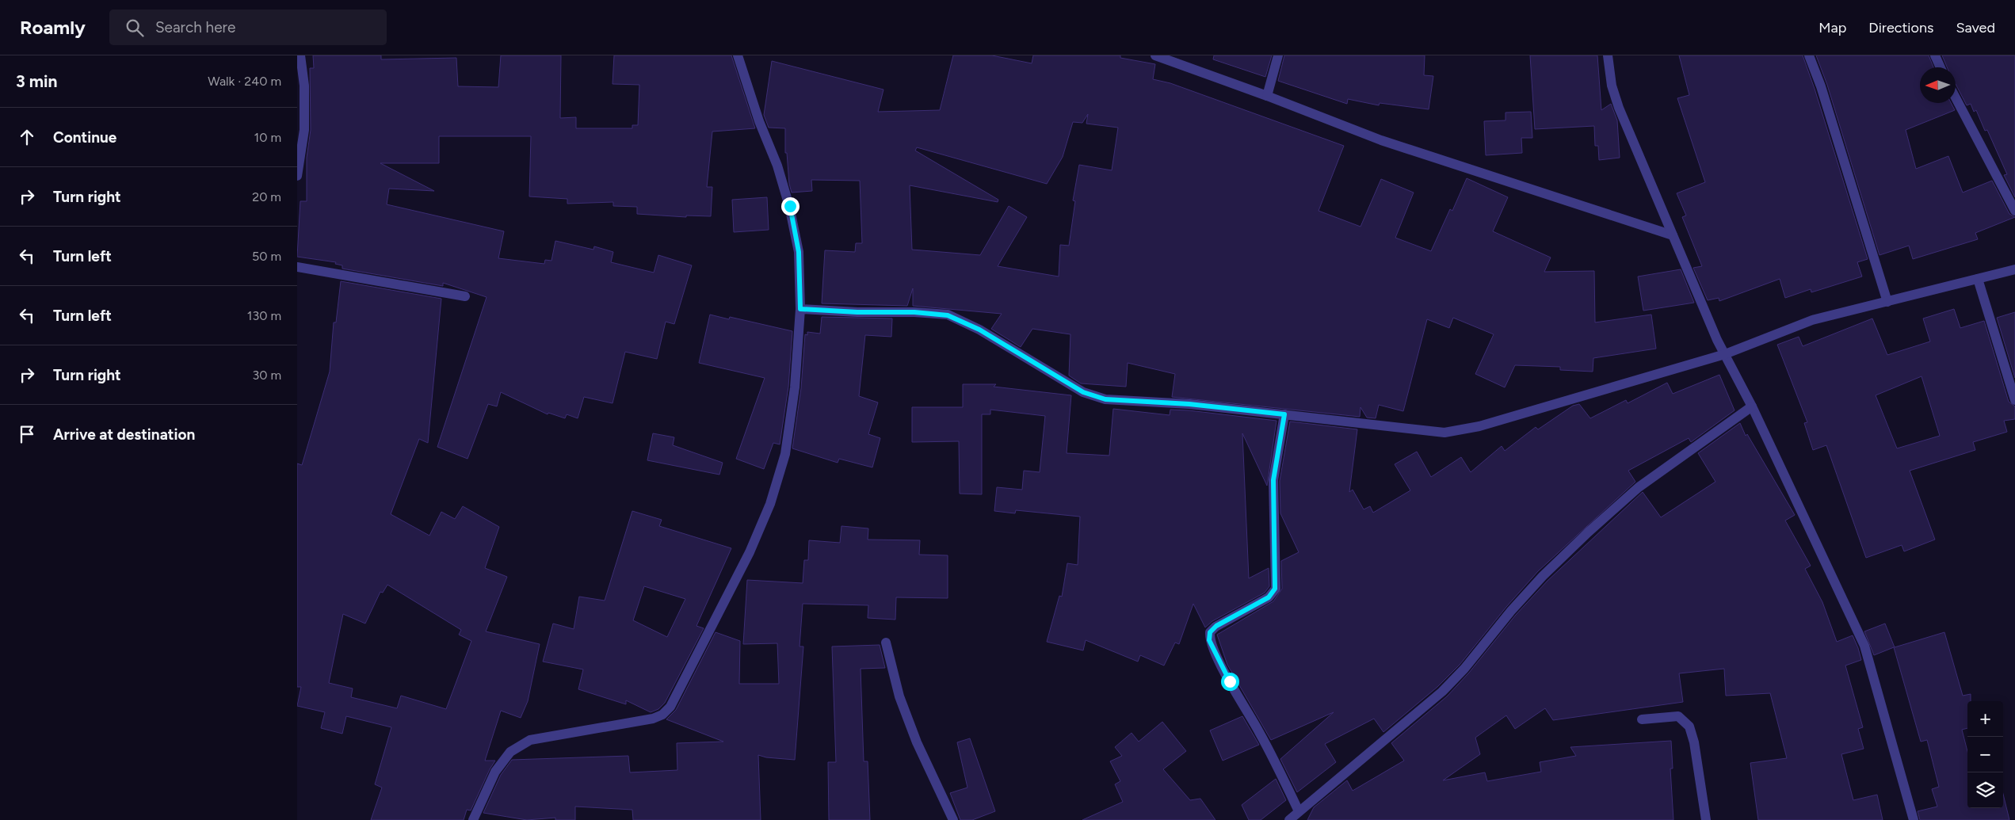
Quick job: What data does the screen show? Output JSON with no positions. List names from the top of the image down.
{
  "north": "left",
  "page": {
    "header": "Roamly",
    "search": "Search here",
    "nav": ["Map", "Directions", "Saved"],
    "heading": ["3 min", "Walk · 240 m"],
    "list": [
      ["Continue", "10 m"],
      ["Turn right", "20 m"],
      ["Turn left", "50 m"],
      ["Turn left", "130 m"],
      ["Turn right", "30 m"],
      "Arrive at destination"
    ],
    "map_buttons": ["+", "−"]
  }
}
